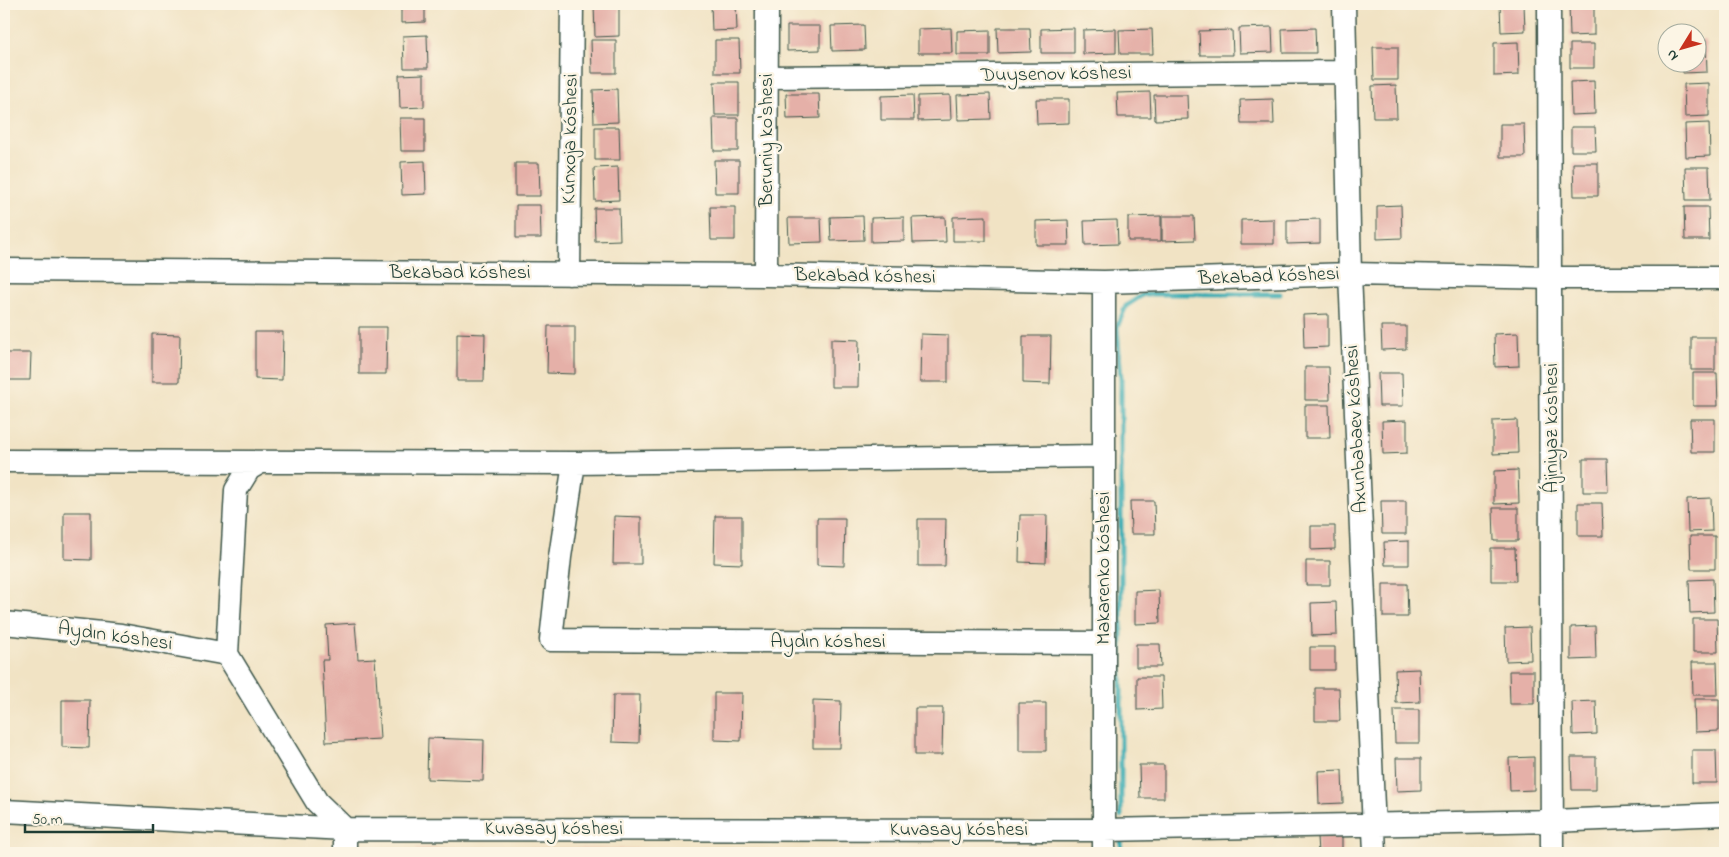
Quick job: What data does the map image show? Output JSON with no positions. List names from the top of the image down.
{
  "streets": {
    "street": [
      "Duysenov kóshesi",
      "Kúnxoja kóshesi",
      "Beruniy ko'shesi",
      "Bekabad kóshesi",
      "Ájiniyaz kóshesi",
      "Axunbabaev kóshesi",
      "Makarenko kóshesi",
      "Aydın kóshesi",
      "Kuvasay kóshesi"
    ]
  },
  "crossings": [
    ["Duysenov kóshesi", "Beruniy ko'shesi"],
    ["Duysenov kóshesi", "Axunbabaev kóshesi"],
    ["Kúnxoja kóshesi", "Bekabad kóshesi"],
    ["Beruniy ko'shesi", "Bekabad kóshesi"],
    ["Bekabad kóshesi", "Ájiniyaz kóshesi"],
    ["Bekabad kóshesi", "Axunbabaev kóshesi"],
    ["Bekabad kóshesi", "Makarenko kóshesi"],
    ["Ájiniyaz kóshesi", "Kuvasay kóshesi"],
    ["Axunbabaev kóshesi", "Kuvasay kóshesi"],
    ["Makarenko kóshesi", "Aydın kóshesi"],
    ["Makarenko kóshesi", "Kuvasay kóshesi"]
  ],
  "scale_bar": "50 m",
  "north": "bottom left"
}
